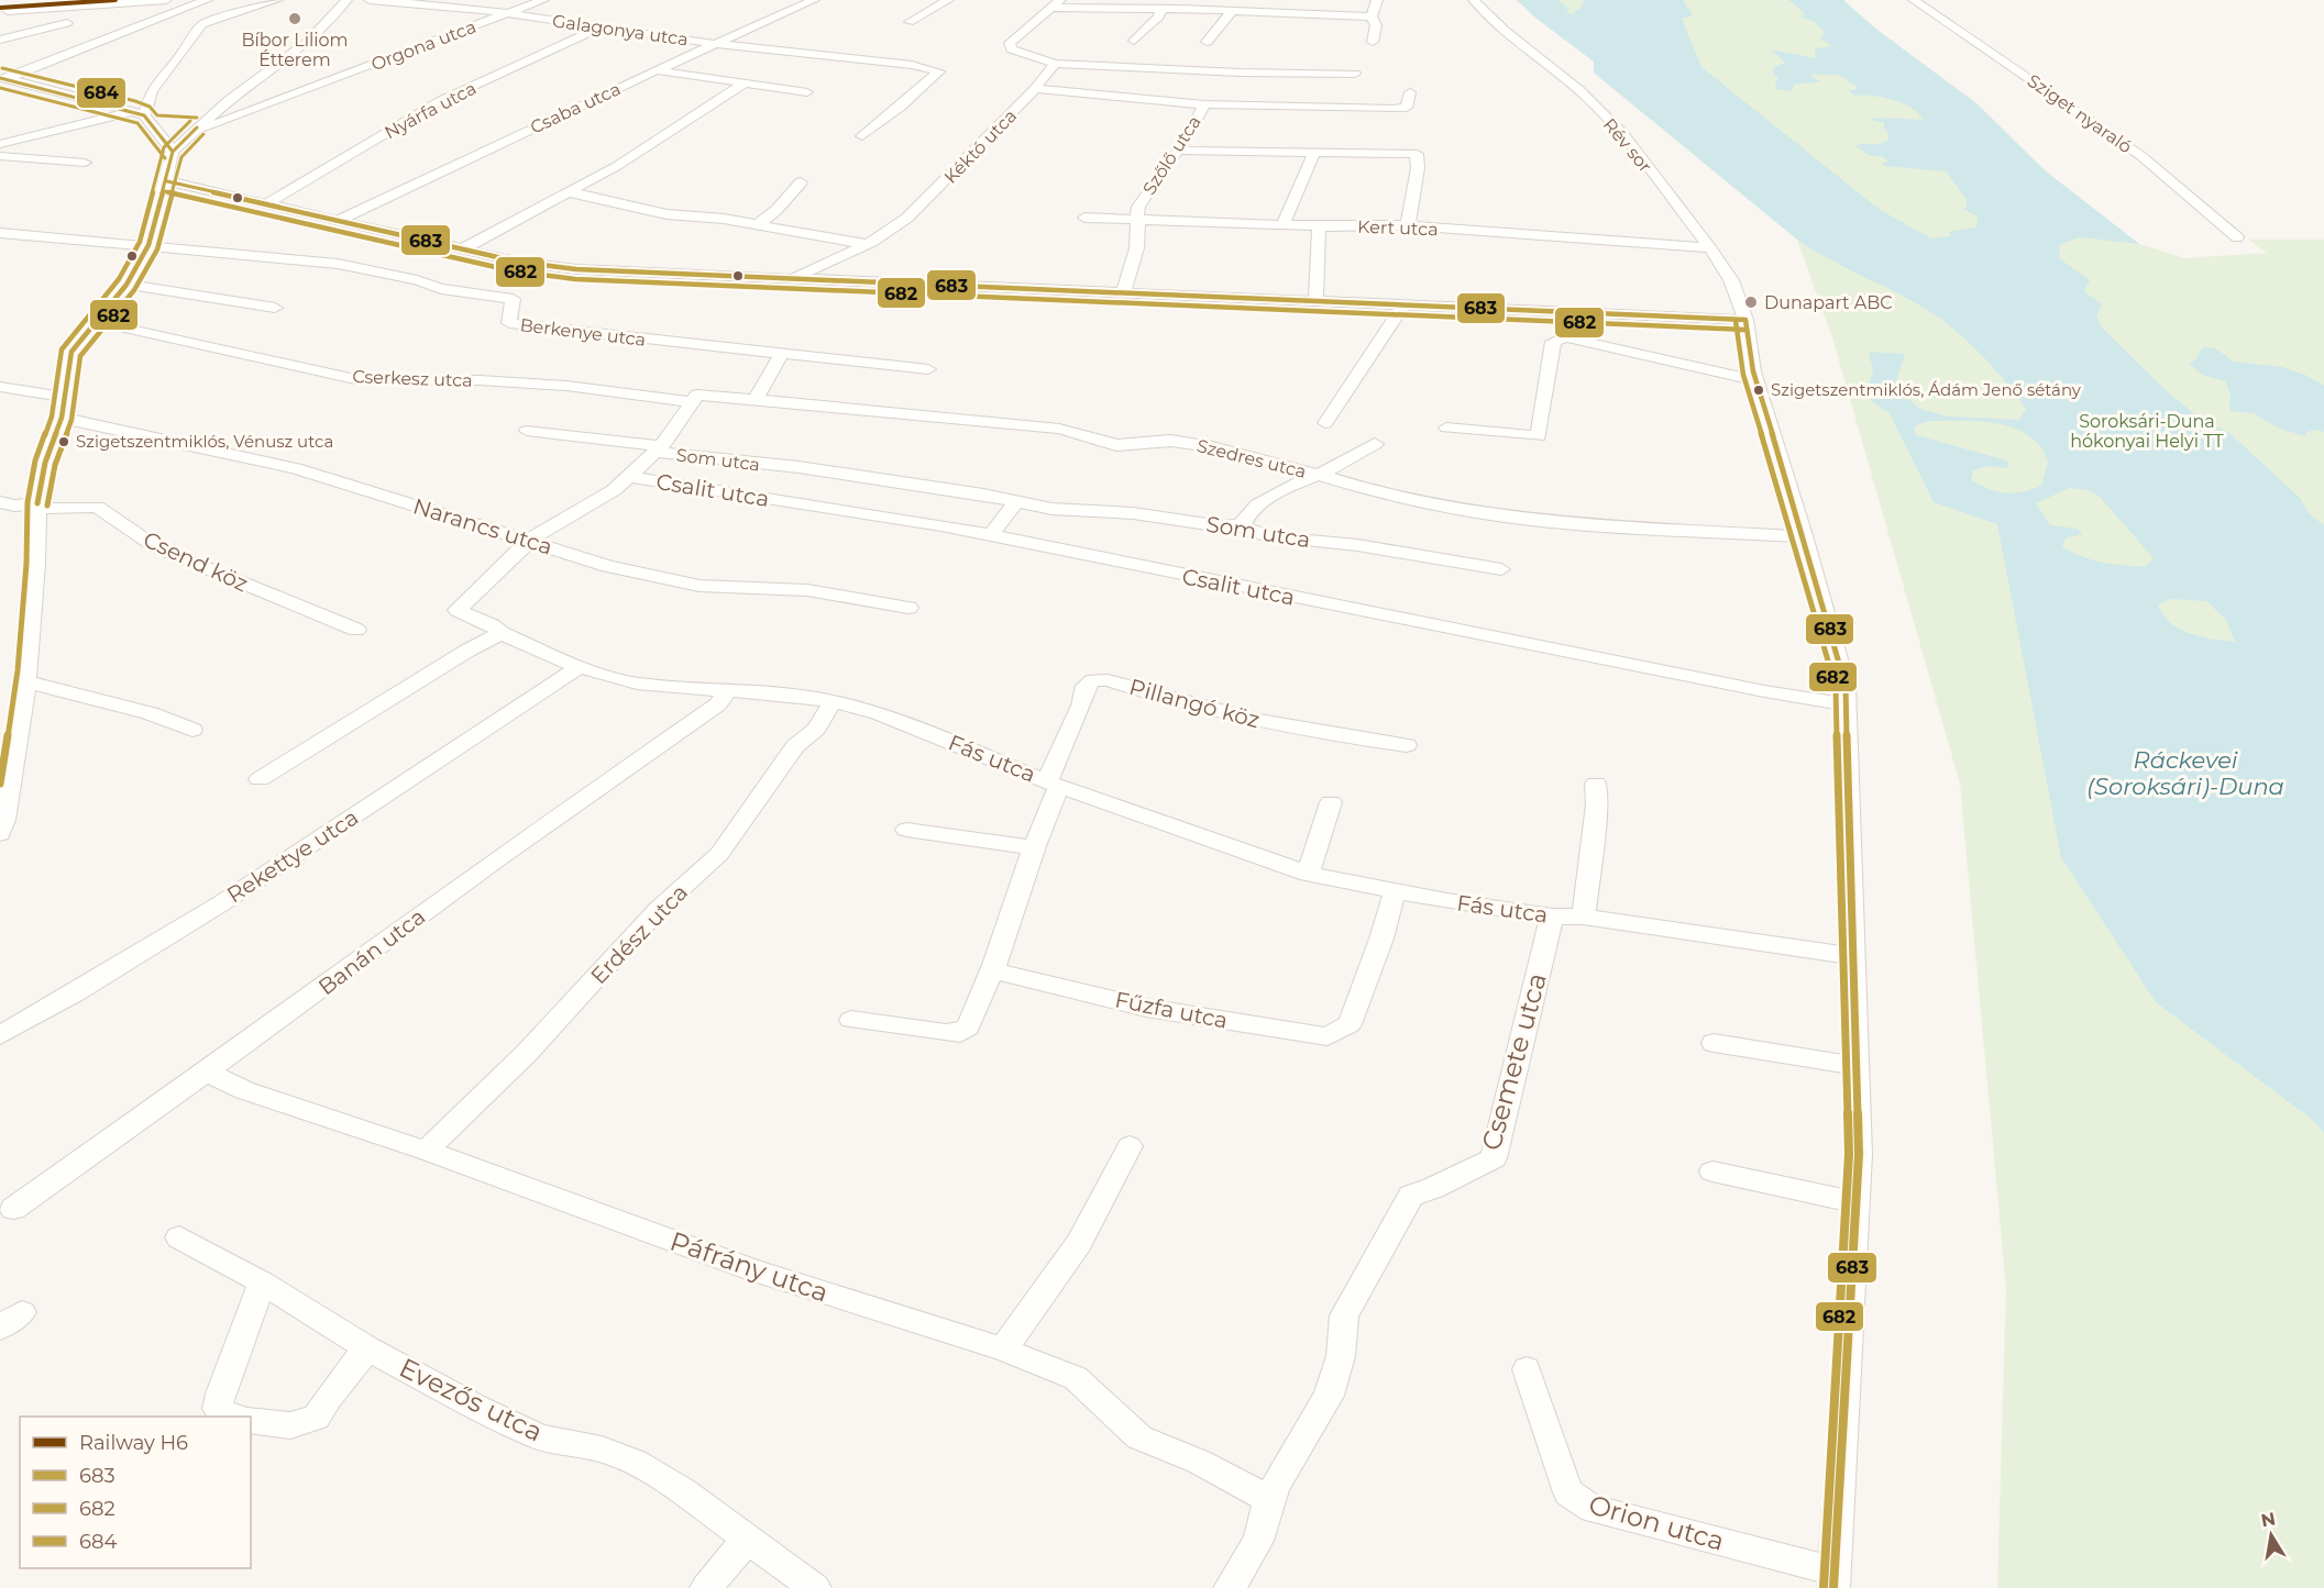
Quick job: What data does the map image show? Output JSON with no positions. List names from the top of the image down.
{
  "streets": {
    "street": [
      "Galagonya utca",
      "Orgona utca",
      "Csaba utca",
      "Nyárfa utca",
      "Sziget nyaraló",
      "Rév sor",
      "Kéktó utca",
      "Szőlő utca",
      "Kert utca",
      "Berkenye utca",
      "Cserkesz utca",
      "Szedres utca",
      "Som utca",
      "Csalit utca",
      "Narancs utca",
      "Csend köz",
      "Pillangó köz",
      "Fás utca",
      "Rekettye utca",
      "Erdész utca",
      "Banán utca",
      "Fűzfa utca",
      "Csemete utca",
      "Páfrány utca",
      "Evezős utca",
      "Orion utca"
    ]
  },
  "crossings": [
    ["Galagonya utca", "Orgona utca"],
    ["Galagonya utca", "Csaba utca"],
    ["Galagonya utca", "Nyárfa utca"],
    ["Rév sor", "Kert utca"],
    ["Rév sor", "Szedres utca"],
    ["Rév sor", "Csalit utca"],
    ["Rév sor", "Fás utca"],
    ["Rév sor", "Orion utca"],
    ["Kéktó utca", "Szőlő utca"],
    ["Szőlő utca", "Kert utca"],
    ["Cserkesz utca", "Szedres utca"],
    ["Cserkesz utca", "Fás utca"],
    ["Szedres utca", "Fás utca"],
    ["Som utca", "Fás utca"],
    ["Csalit utca", "Fás utca"],
    ["Narancs utca", "Fás utca"],
    ["Pillangó köz", "Fás utca"],
    ["Fás utca", "Rekettye utca"],
    ["Fás utca", "Erdész utca"],
    ["Fás utca", "Banán utca"],
    ["Fás utca", "Fűzfa utca"],
    ["Fás utca", "Csemete utca"],
    ["Erdész utca", "Páfrány utca"],
    ["Banán utca", "Páfrány utca"],
    ["Csemete utca", "Páfrány utca"]
  ],
  "water": ["Ráckevei (Soroksári)-Duna"],
  "parks": ["Soroksári-Duna hókonyai Helyi TT"],
  "places": [
    "Bíbor Liliom Étterem",
    "Dunapart ABC",
    "Szigetszentmiklós, Ádám Jenő sétány",
    "Szigetszentmiklós, Vénusz utca"
  ],
  "lines": [
    "rail line H6",
    "transit line 684",
    "transit line 683",
    "transit line 682"
  ],
  "legend": [
    "Railway H6",
    "683",
    "682",
    "684"
  ],
  "north": "top"
}
